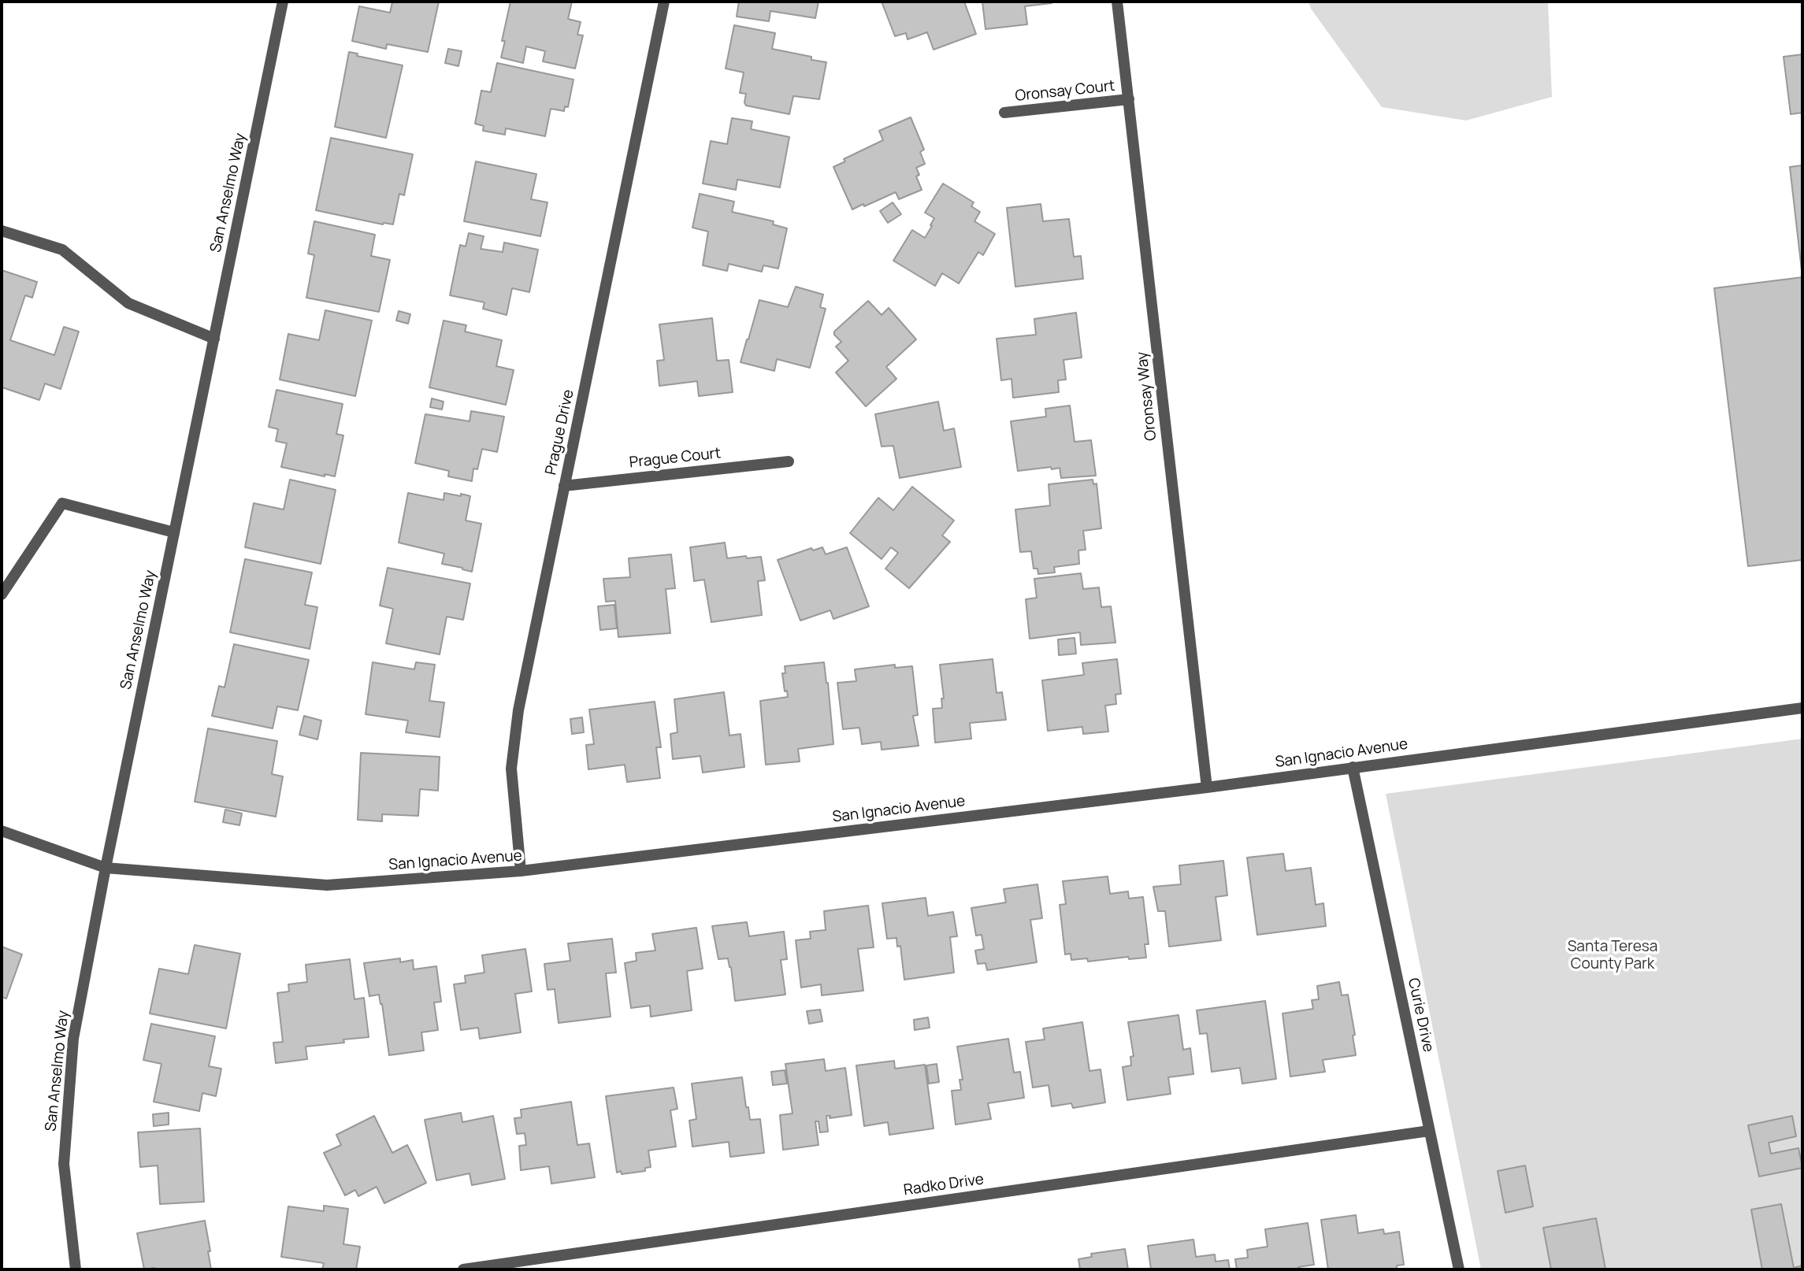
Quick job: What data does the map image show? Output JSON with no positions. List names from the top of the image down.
{
  "streets": {
    "street": [
      "Oronsay Court",
      "San Anselmo Way",
      "Oronsay Way",
      "Prague Drive",
      "Prague Court",
      "San Ignacio Avenue",
      "Curie Drive",
      "Radko Drive"
    ]
  },
  "crossings": [
    ["Oronsay Court", "Oronsay Way"],
    ["San Anselmo Way", "San Ignacio Avenue"],
    ["Oronsay Way", "San Ignacio Avenue"],
    ["Prague Drive", "Prague Court"],
    ["Prague Drive", "San Ignacio Avenue"],
    ["San Ignacio Avenue", "Curie Drive"],
    ["Curie Drive", "Radko Drive"]
  ],
  "parks": ["Santa Teresa County Park"]
}
